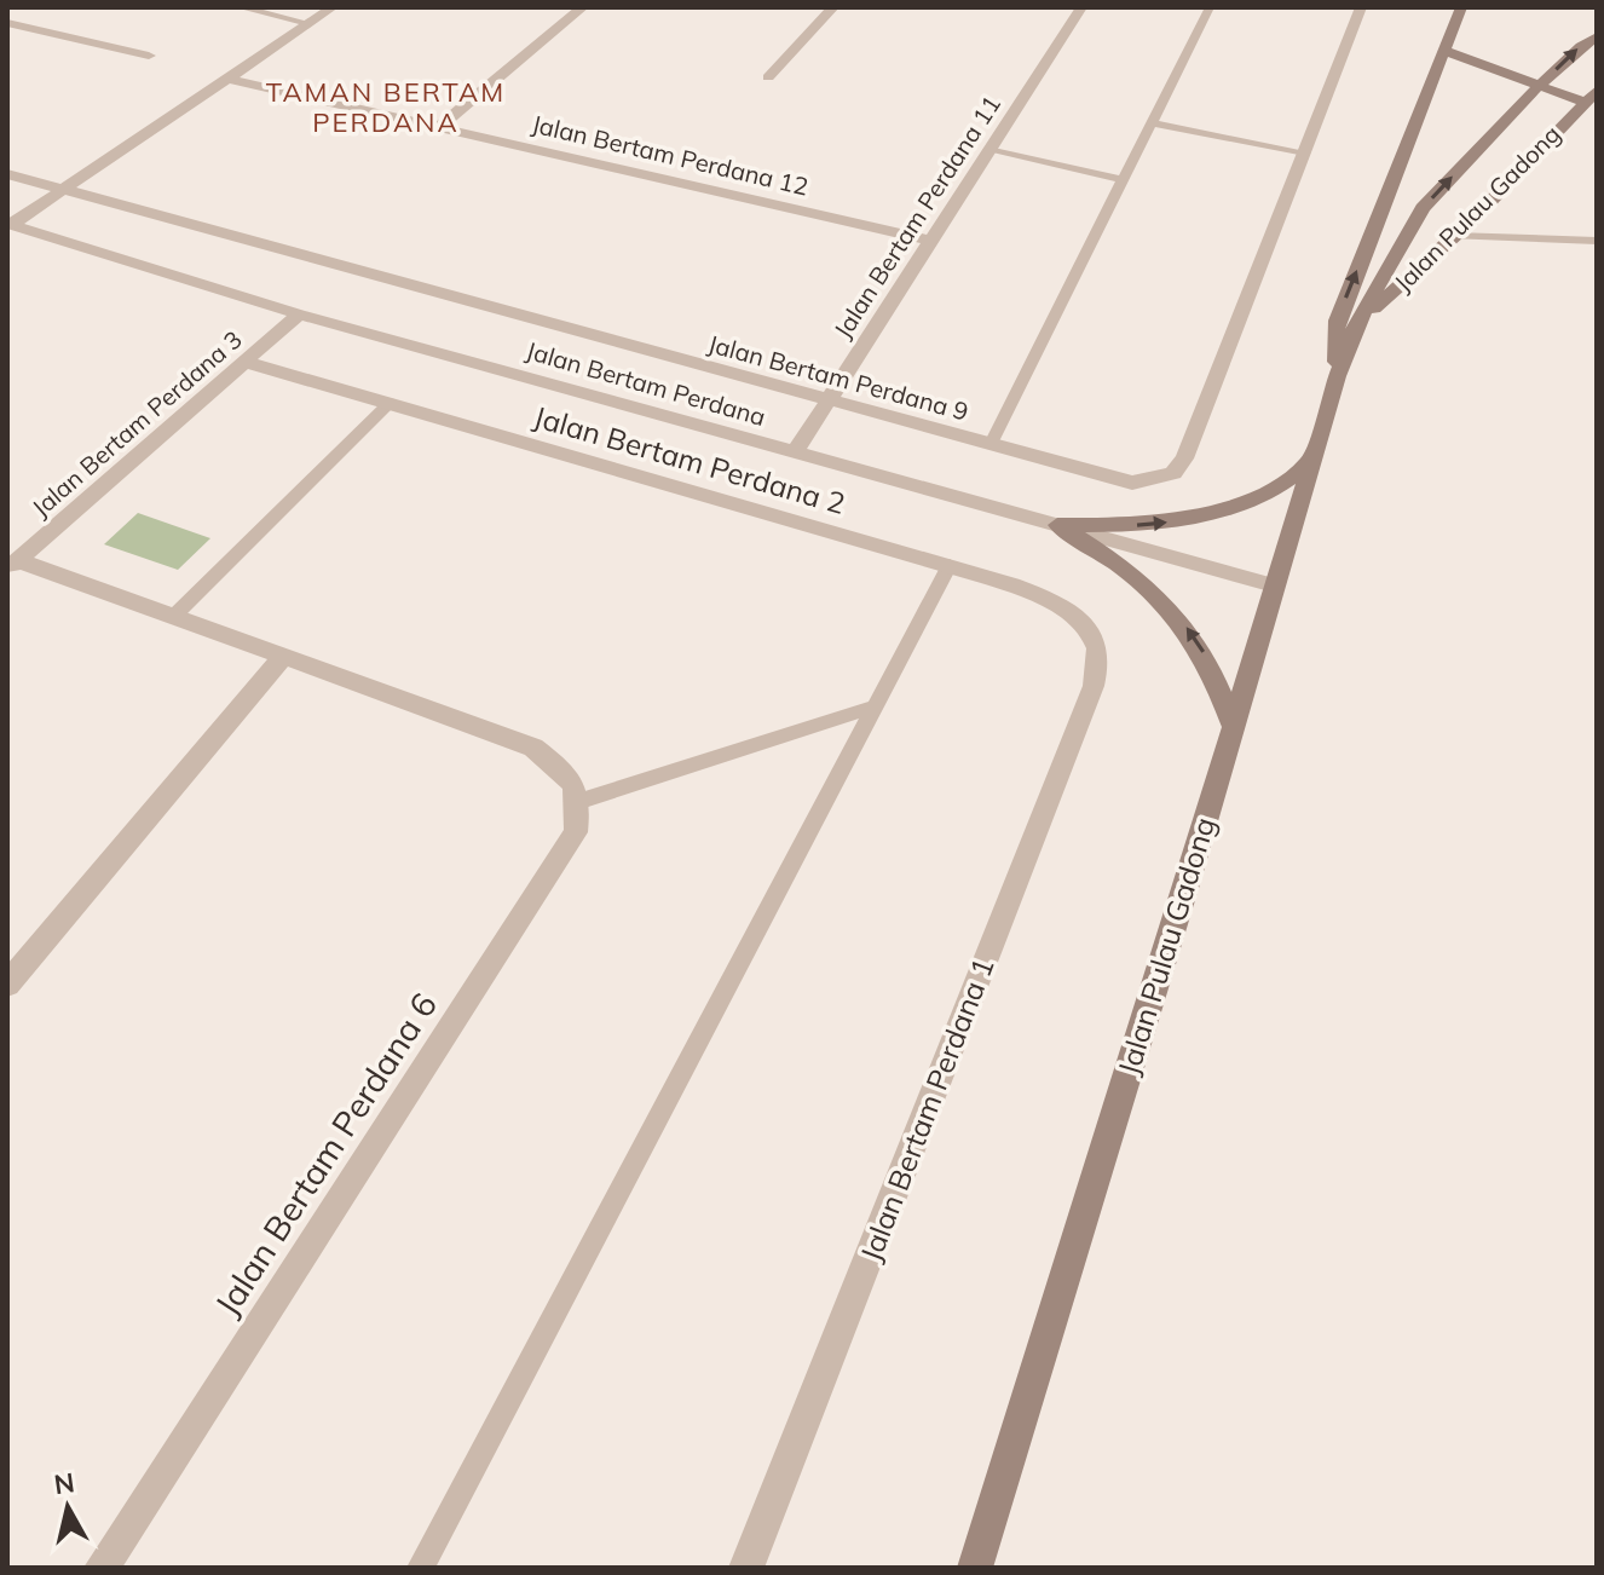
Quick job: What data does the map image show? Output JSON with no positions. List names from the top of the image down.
{
  "streets": {
    "main road": ["Jalan Pulau Gadong"],
    "street": [
      "Jalan Bertam Perdana 12",
      "Jalan Bertam Perdana 11",
      "Jalan Bertam Perdana 9",
      "Jalan Bertam Perdana",
      "Jalan Bertam Perdana 3",
      "Jalan Bertam Perdana 2",
      "Jalan Bertam Perdana 1",
      "Jalan Bertam Perdana 6"
    ]
  },
  "crossings": [
    ["Jalan Bertam Perdana 12", "Jalan Bertam Perdana 11"],
    ["Jalan Pulau Gadong", "Jalan Bertam Perdana"],
    ["Jalan Bertam Perdana 11", "Jalan Bertam Perdana 9"],
    ["Jalan Bertam Perdana 11", "Jalan Bertam Perdana"],
    ["Jalan Bertam Perdana", "Jalan Bertam Perdana 3"],
    ["Jalan Bertam Perdana 3", "Jalan Bertam Perdana 2"],
    ["Jalan Bertam Perdana 2", "Jalan Bertam Perdana 1"]
  ],
  "districts": ["TAMAN BERTAM PERDANA"],
  "north": "top"
}
